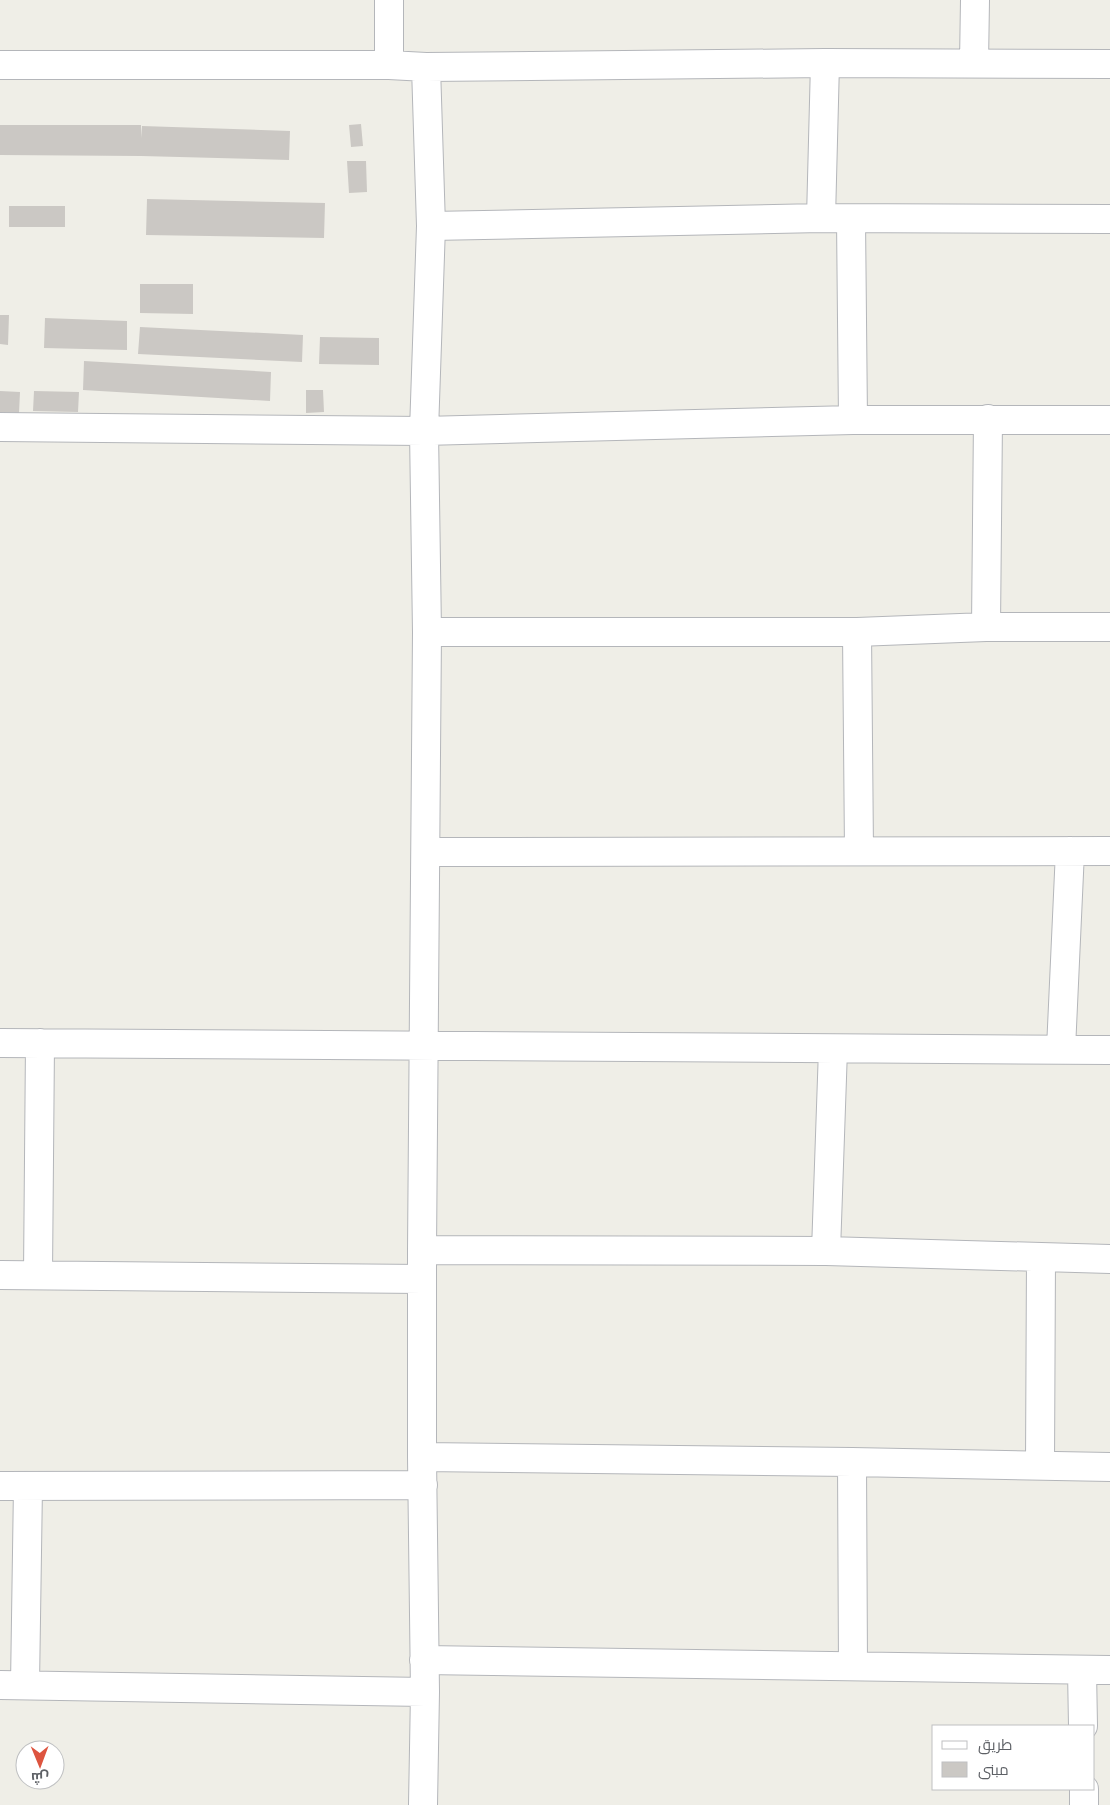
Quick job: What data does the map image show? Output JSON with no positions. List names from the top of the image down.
{
  "legend": ["طريق", "مبنى"],
  "north": "bottom"
}
